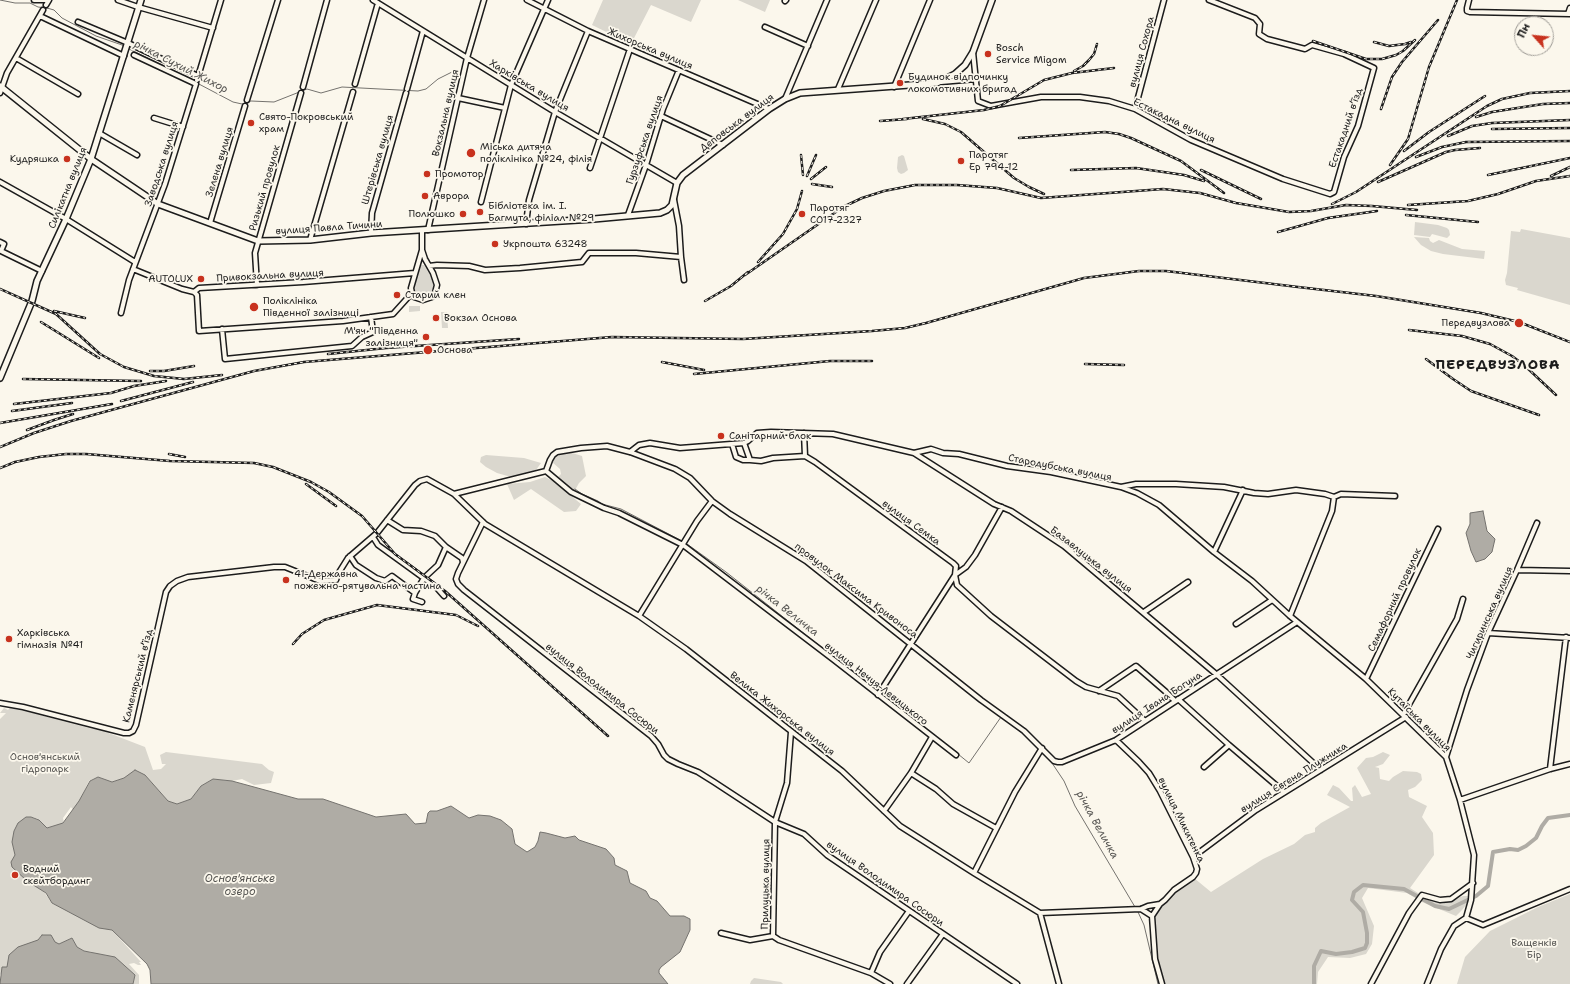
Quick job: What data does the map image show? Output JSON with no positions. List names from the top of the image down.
{
  "streets": {
    "main road": ["Деповська вулиця", "Силікатна вулиця", "вулиця Павла Тичини"],
    "street": [
      "Жихорська вулиця",
      "вулиця Сохора",
      "Харківська вулиця",
      "Вокзальна вулиця",
      "Естакадна вулиця",
      "Естакадний в’їзд",
      "Гурзуфська вулиця",
      "Штерівська вулиця",
      "Зелена вулиця",
      "Заводська вулиця",
      "Ризький провулок",
      "Привокзальна вулиця",
      "Стародубська вулиця",
      "вулиця Семка",
      "Базавлуцька вулиця",
      "провулок Максима Кривоноса",
      "Семафорний провулок",
      "Чигиринська вулиця",
      "Каменярський в’їзд",
      "вулиця Нечуя-Левицького",
      "вулиця Володимира Сосюри",
      "вулиця Івана Богуна",
      "Велика Жихорська вулиця",
      "Кутаїська вулиця",
      "вулиця Євгена Плужника",
      "вулиця Микитенка",
      "Прилуцька вулиця"
    ]
  },
  "crossings": [
    ["Жихорська вулиця", "Деповська вулиця"],
    ["Жихорська вулиця", "Гурзуфська вулиця"],
    ["вулиця Сохора", "Естакадна вулиця"],
    ["Харківська вулиця", "Вокзальна вулиця"],
    ["Харківська вулиця", "Деповська вулиця"],
    ["Харківська вулиця", "Гурзуфська вулиця"],
    ["Харківська вулиця", "Штерівська вулиця"],
    ["Вокзальна вулиця", "вулиця Павла Тичини"],
    ["Естакадна вулиця", "Естакадний в’їзд"],
    ["Деповська вулиця", "вулиця Павла Тичини"],
    ["Гурзуфська вулиця", "вулиця Павла Тичини"],
    ["Штерівська вулиця", "вулиця Павла Тичини"],
    ["Зелена вулиця", "вулиця Павла Тичини"],
    ["Заводська вулиця", "вулиця Павла Тичини"],
    ["Силікатна вулиця", "вулиця Павла Тичини"],
    ["Ризький провулок", "вулиця Павла Тичини"],
    ["Ризький провулок", "Привокзальна вулиця"],
    ["Стародубська вулиця", "Базавлуцька вулиця"],
    ["Стародубська вулиця", "Кутаїська вулиця"],
    ["вулиця Семка", "вулиця Івана Богуна"],
    ["Базавлуцька вулиця", "вулиця Івана Богуна"],
    ["Базавлуцька вулиця", "вулиця Євгена Плужника"],
    ["провулок Максима Кривоноса", "вулиця Нечуя-Левицького"],
    ["провулок Максима Кривоноса", "вулиця Івана Богуна"],
    ["Семафорний провулок", "Кутаїська вулиця"],
    ["Чигиринська вулиця", "Кутаїська вулиця"],
    ["Каменярський в’їзд", "Велика Жихорська вулиця"],
    ["вулиця Володимира Сосюри", "Прилуцька вулиця"],
    ["вулиця Івана Богуна", "Кутаїська вулиця"],
    ["вулиця Івана Богуна", "вулиця Микитенка"],
    ["Велика Жихорська вулиця", "Прилуцька вулиця"],
    ["Кутаїська вулиця", "вулиця Євгена Плужника"],
    ["вулиця Євгена Плужника", "вулиця Микитенка"]
  ],
  "districts": ["ПЕРЕДВУЗЛОВА"],
  "water": ["річка Сухий Жихор", "річка Величка", "Основ'янське озеро"],
  "parks": ["Основ'янський гідропарк", "Ващенків Бір"],
  "places": [
    "Bosch Service Migom",
    "Будинок відпочинку локомотивних бригад",
    "Свято-Покровський храм",
    "Міська дитяча поліклініка №24, філія",
    "Кудряшка",
    "Паротяг Ер 794-12",
    "Промотор",
    "Аврора",
    "Бібліотека ім. І. Багмута, філіал №29",
    "Полюшко",
    "Паротяг СО17-2327",
    "Укрпошта 63248",
    "AUTOLUX",
    "Старий клен",
    "Поліклініка Південної залізниці",
    "Вокзал Основа",
    "Передвузлова",
    "М'яч \"Південна залізниця\"",
    "Основа",
    "Санітарний блок",
    "41-Державна пожежно-рятувальна частина",
    "Харківська гімназія №41",
    "Водний скейтбординг"
  ],
  "north": "top left"
}
